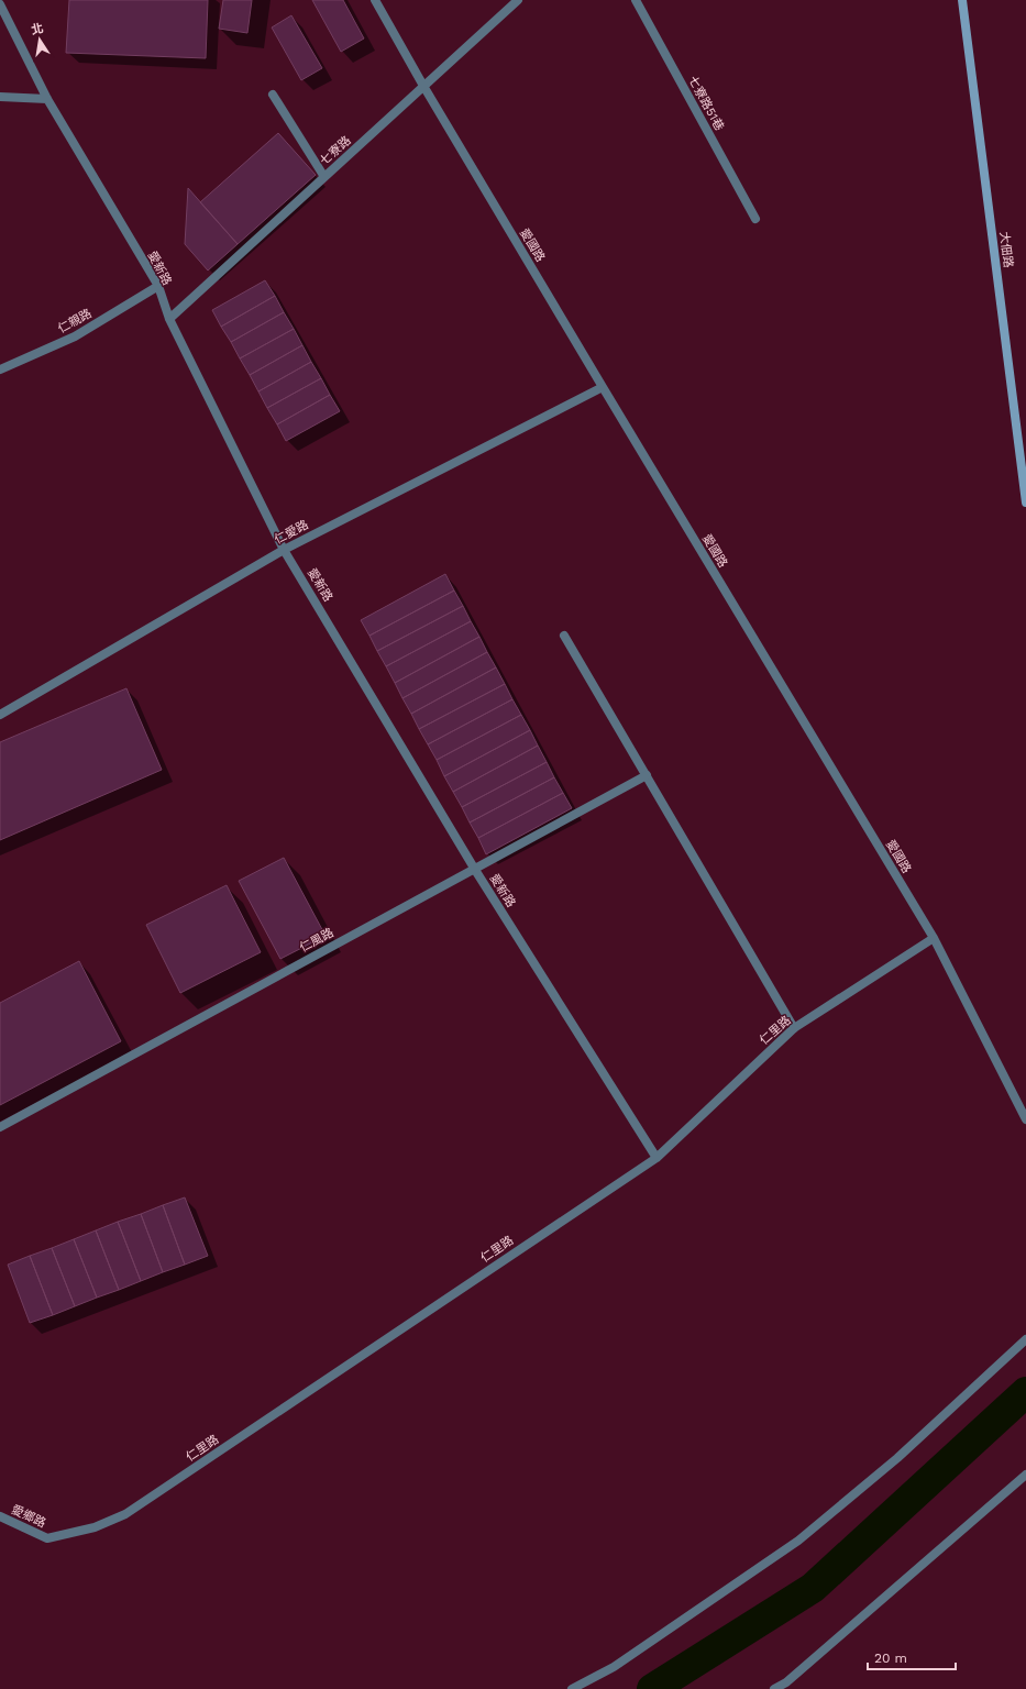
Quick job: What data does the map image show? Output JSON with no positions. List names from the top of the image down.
{
  "streets": {
    "street": [
      "七寮路51巷",
      "七寮路",
      "愛國路",
      "大佃路",
      "愛新路",
      "仁親路",
      "仁愛路",
      "仁風路",
      "仁里路",
      "愛鄉路"
    ]
  },
  "crossings": [
    ["七寮路", "愛國路"],
    ["七寮路", "愛新路"],
    ["愛國路", "仁愛路"],
    ["愛國路", "仁里路"],
    ["愛新路", "仁親路"],
    ["愛新路", "仁愛路"],
    ["愛新路", "仁風路"],
    ["愛新路", "仁里路"],
    ["仁里路", "愛鄉路"]
  ],
  "scale_bar": "20 m",
  "north": "top"
}
